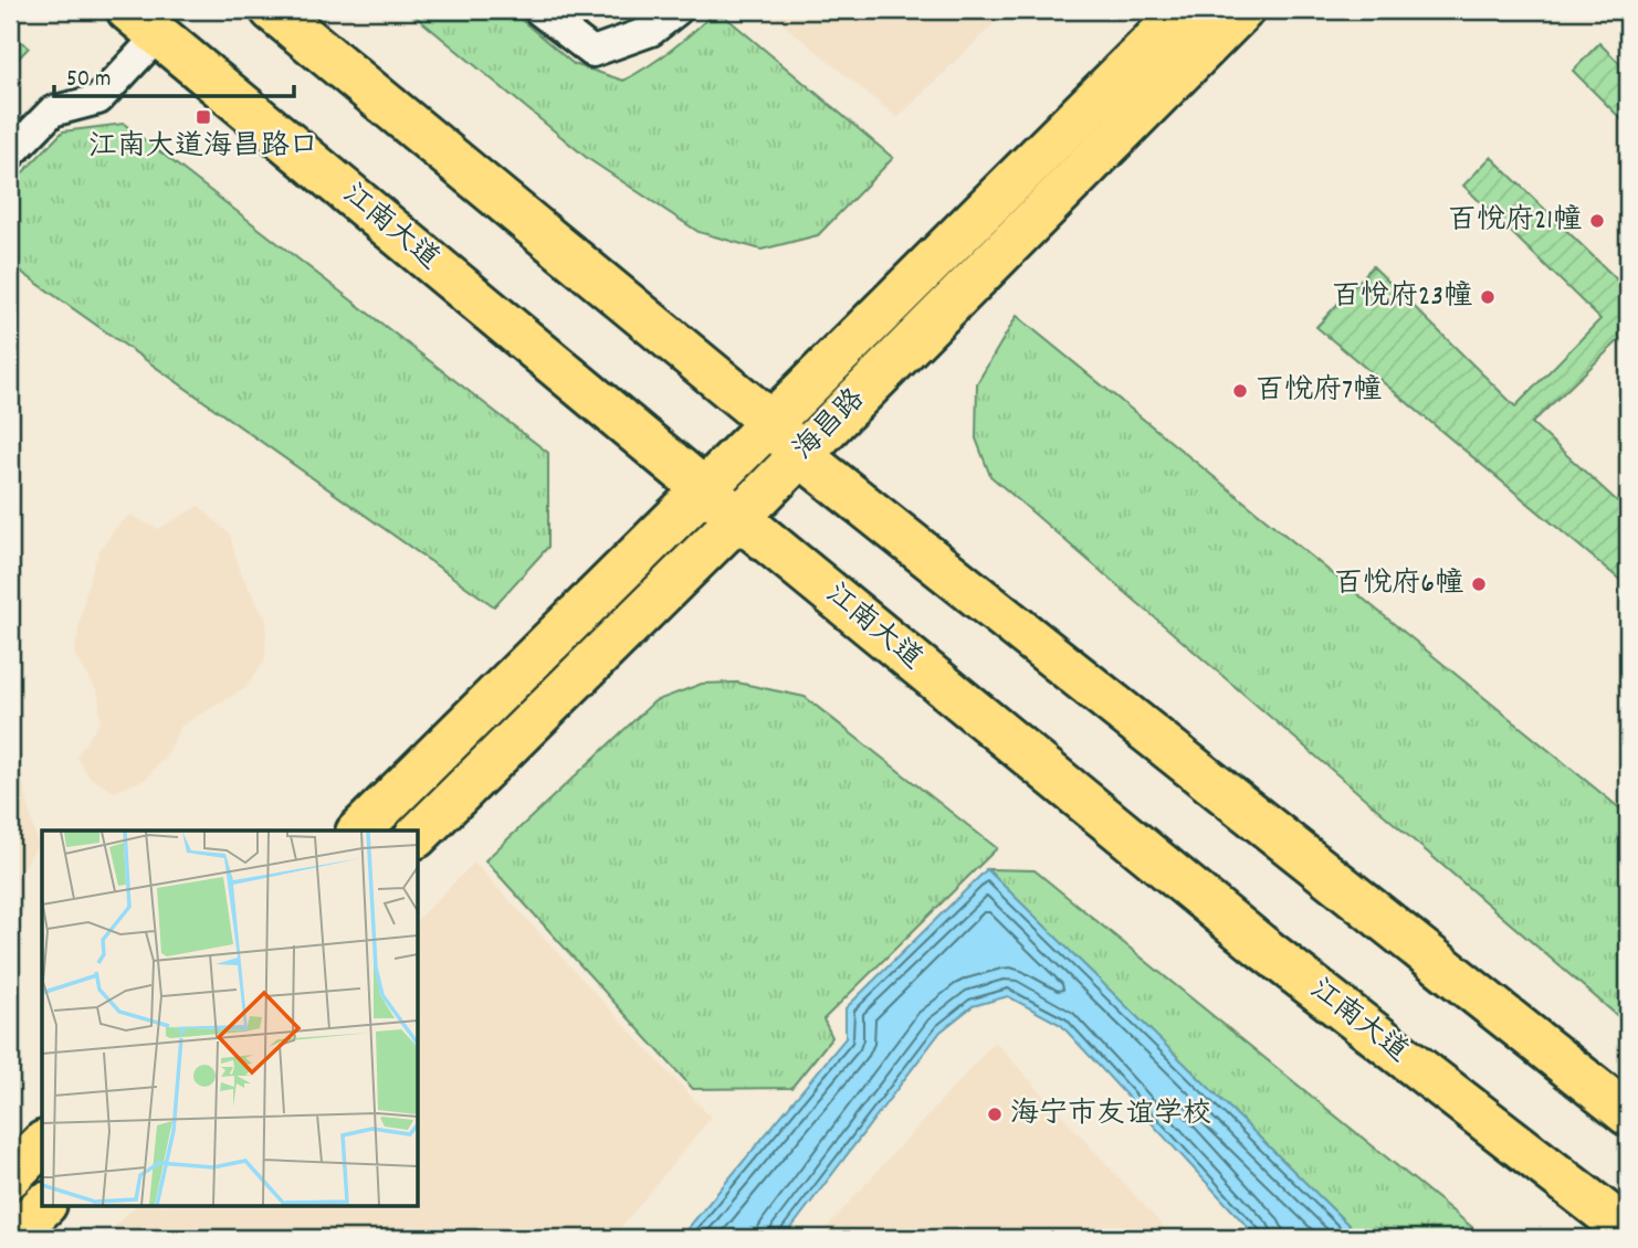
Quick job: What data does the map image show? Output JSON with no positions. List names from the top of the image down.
{
  "streets": {
    "main road": ["江南大道", "海昌路"]
  },
  "crossings": [
    ["江南大道", "海昌路"]
  ],
  "places": {
    "transit": ["江南大道海昌路口"],
    "other": [
      "百悦府21幢",
      "百悦府23幢",
      "百悦府7幢",
      "百悦府6幢",
      "海宁市友谊学校"
    ]
  },
  "scale_bar": "50 m"
}
